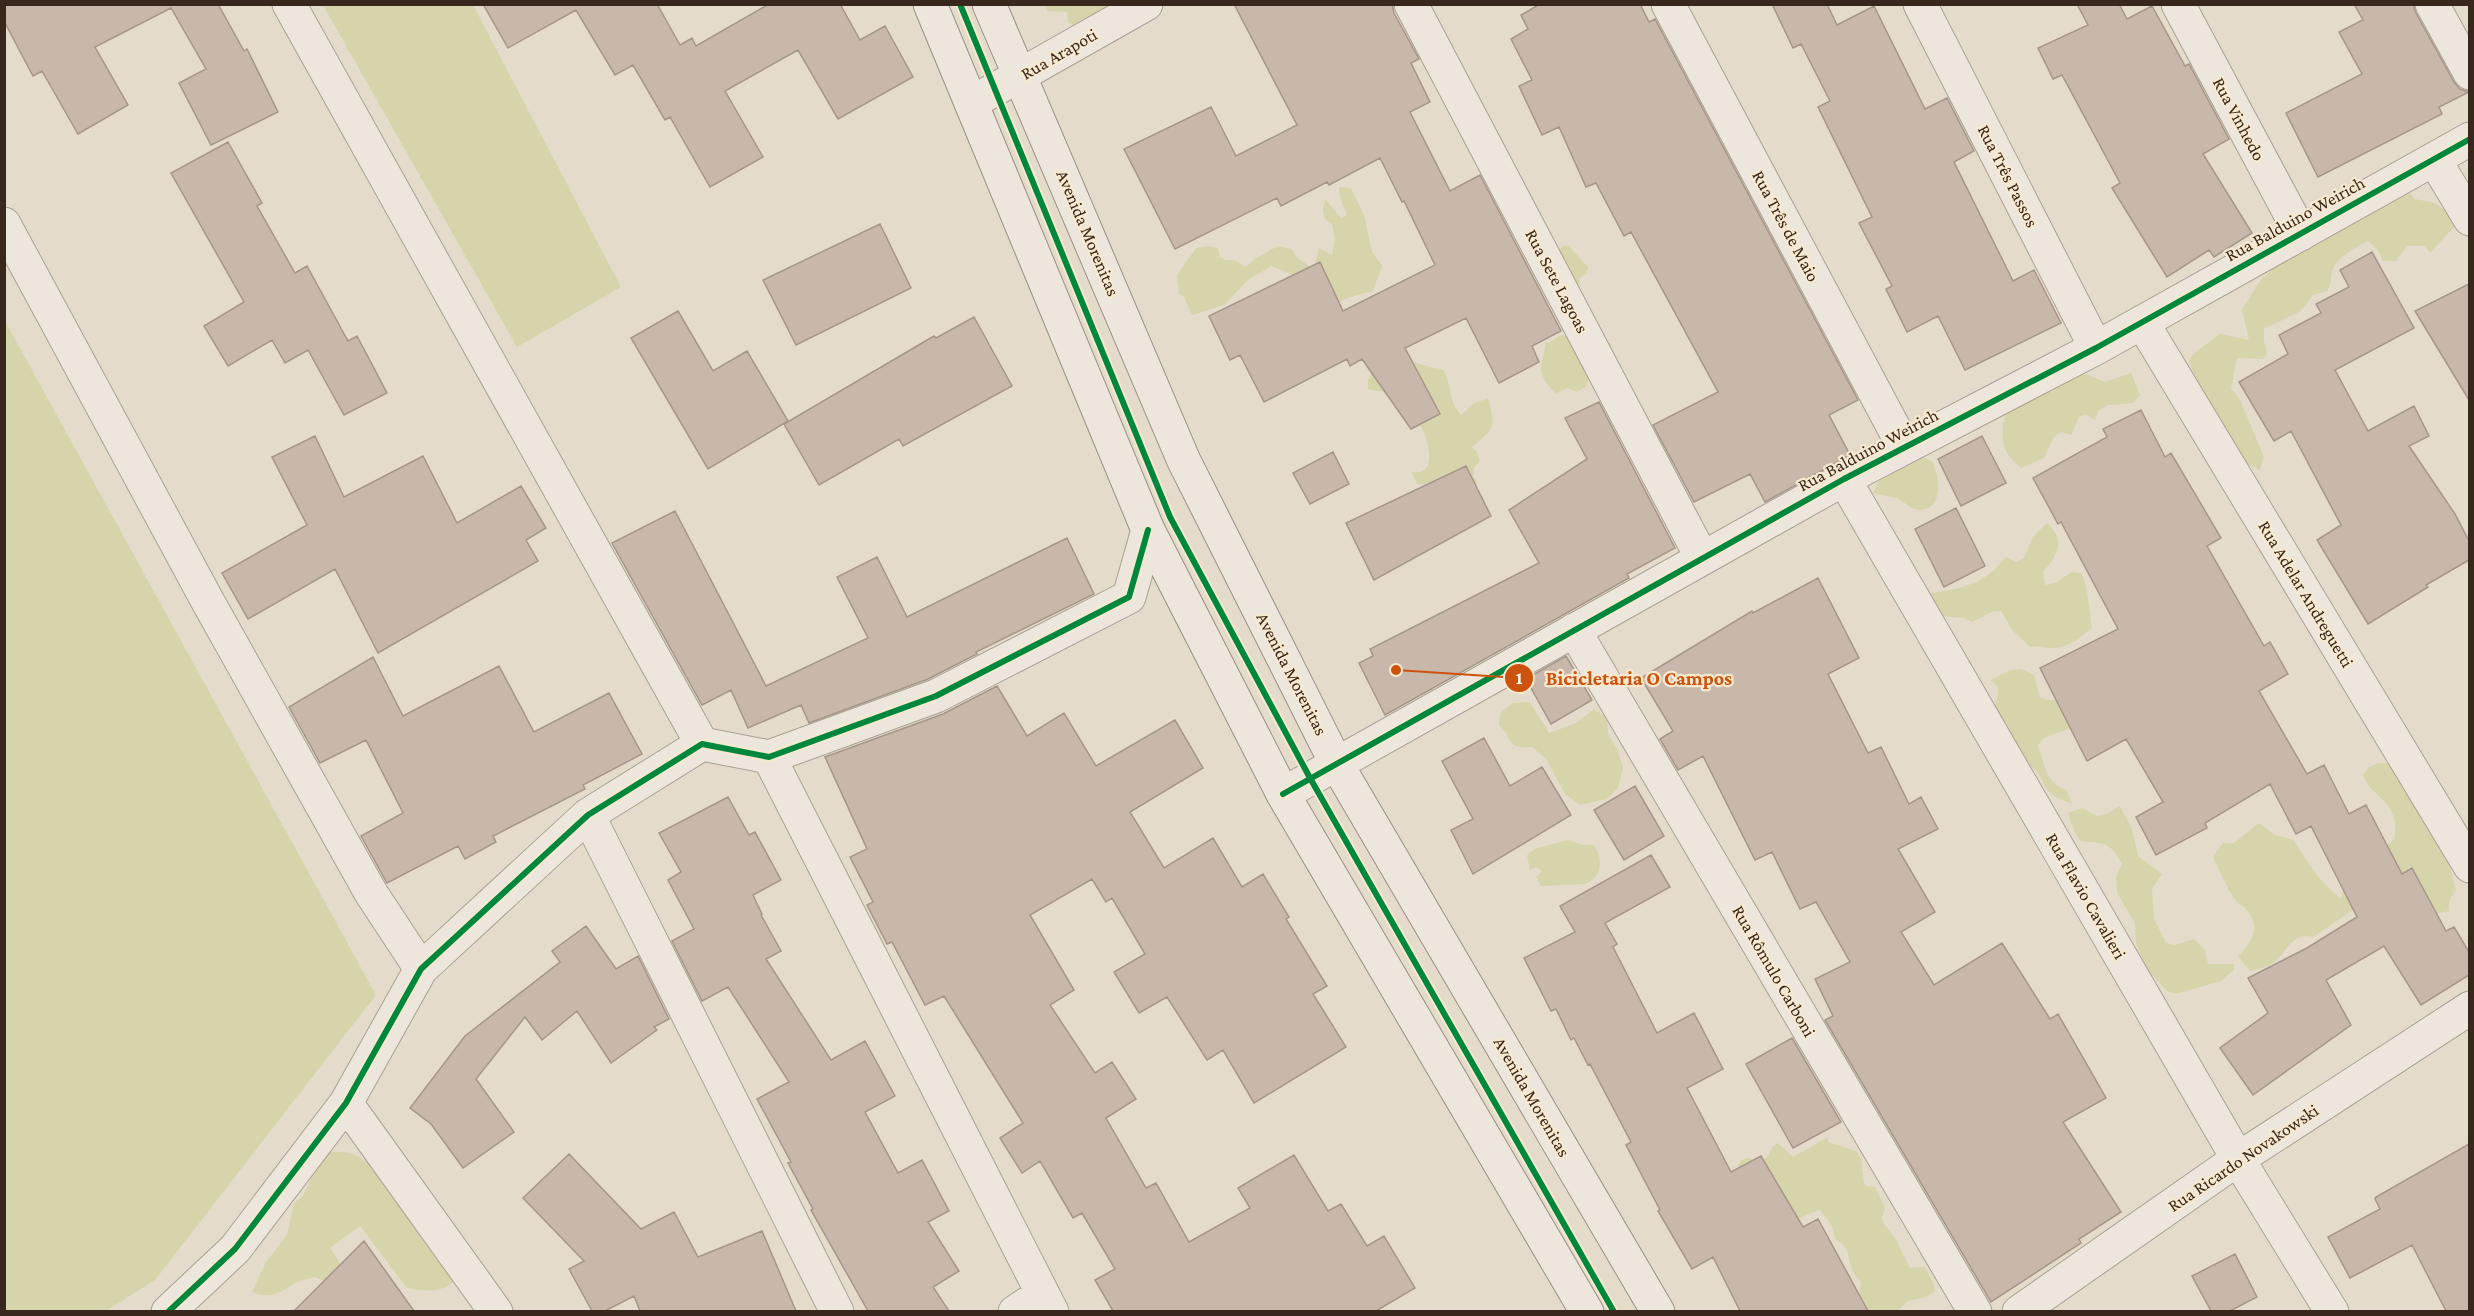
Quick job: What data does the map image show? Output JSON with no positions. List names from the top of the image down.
{
  "streets": {
    "street": [
      "Rua Arapoti",
      "Rua Vinhedo",
      "Rua Três Passos",
      "Rua Balduino Weirich",
      "Rua Três de Maio",
      "Avenida Morenitas",
      "Rua Sete Lagoas",
      "Rua Adelar Andreguetti",
      "Rua Flavio Cavalieri",
      "Rua Rômulo Carboni",
      "Rua Ricardo Novakowski"
    ]
  },
  "crossings": [
    ["Rua Arapoti", "Avenida Morenitas"],
    ["Rua Vinhedo", "Rua Balduino Weirich"],
    ["Rua Três Passos", "Rua Balduino Weirich"],
    ["Rua Balduino Weirich", "Rua Três de Maio"],
    ["Rua Balduino Weirich", "Avenida Morenitas"],
    ["Rua Balduino Weirich", "Rua Sete Lagoas"],
    ["Rua Balduino Weirich", "Rua Adelar Andreguetti"],
    ["Rua Balduino Weirich", "Rua Flavio Cavalieri"],
    ["Rua Balduino Weirich", "Rua Rômulo Carboni"],
    ["Rua Flavio Cavalieri", "Rua Ricardo Novakowski"]
  ],
  "places": ["Bicicletaria O Campos"]
}
